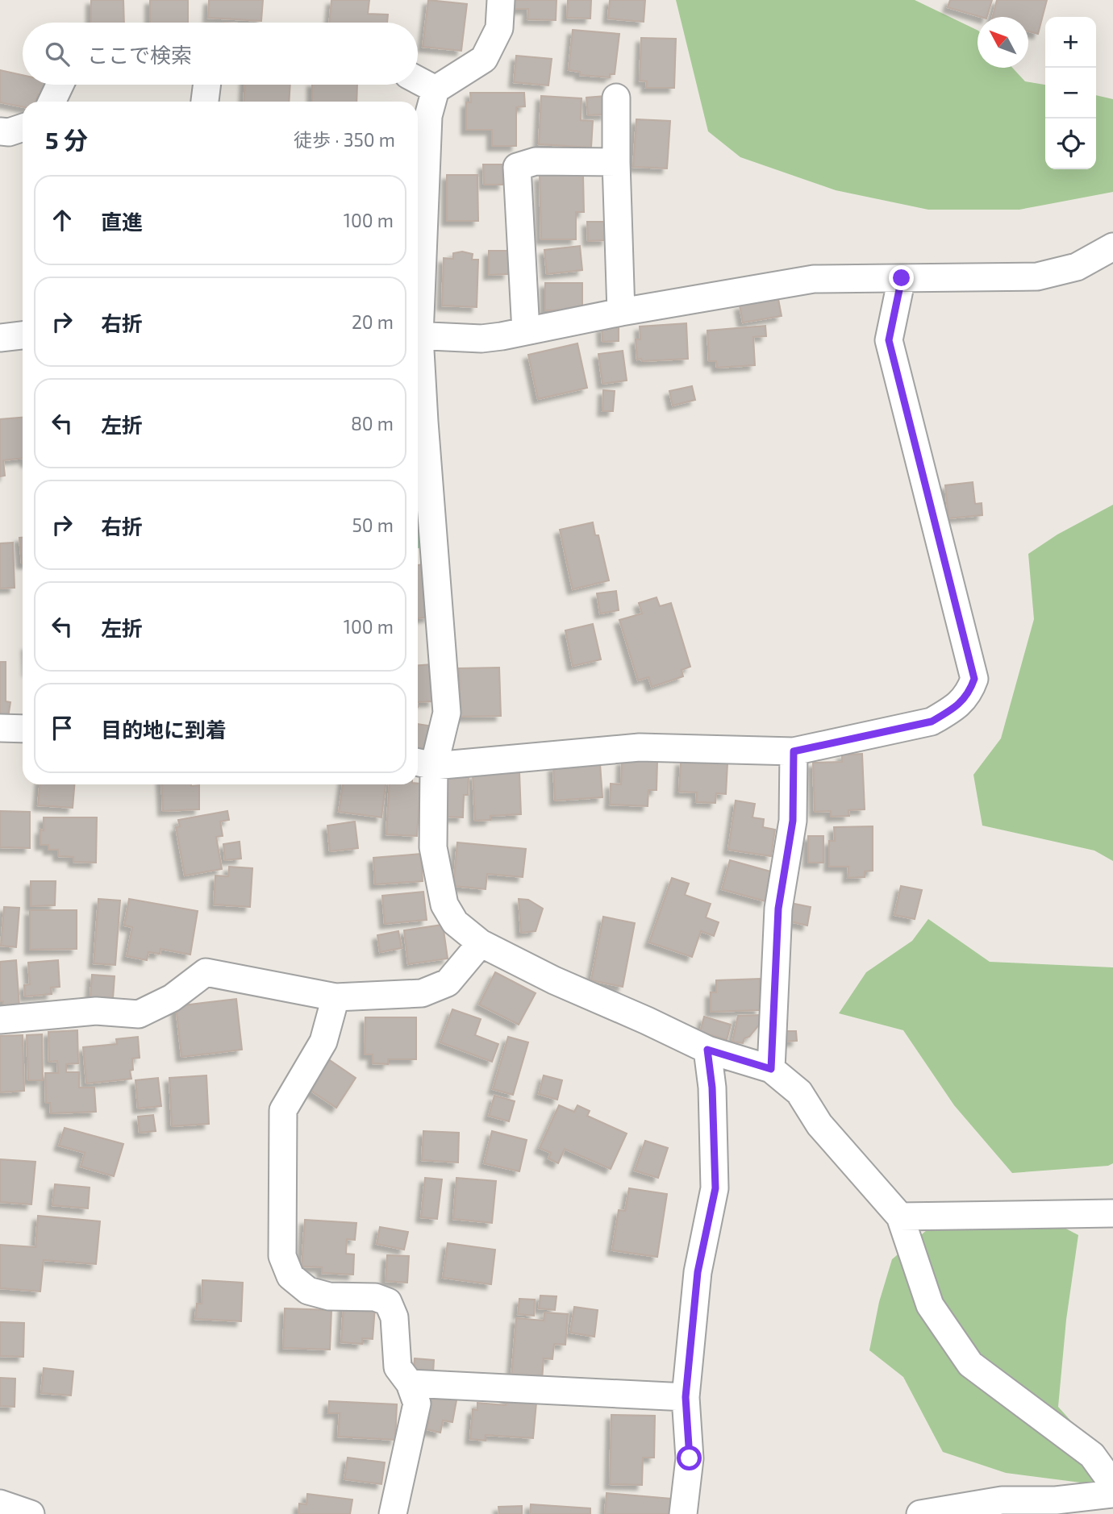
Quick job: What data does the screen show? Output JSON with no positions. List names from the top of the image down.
{
  "north": "top left",
  "page": {
    "map_buttons": ["+", "−"],
    "search": "ここで検索",
    "heading": ["5 分", "徒歩 · 350 m"],
    "list": [
      ["直進", "100 m"],
      ["右折", "20 m"],
      ["左折", "80 m"],
      ["右折", "50 m"],
      ["左折", "100 m"],
      "目的地に到着"
    ]
  }
}
